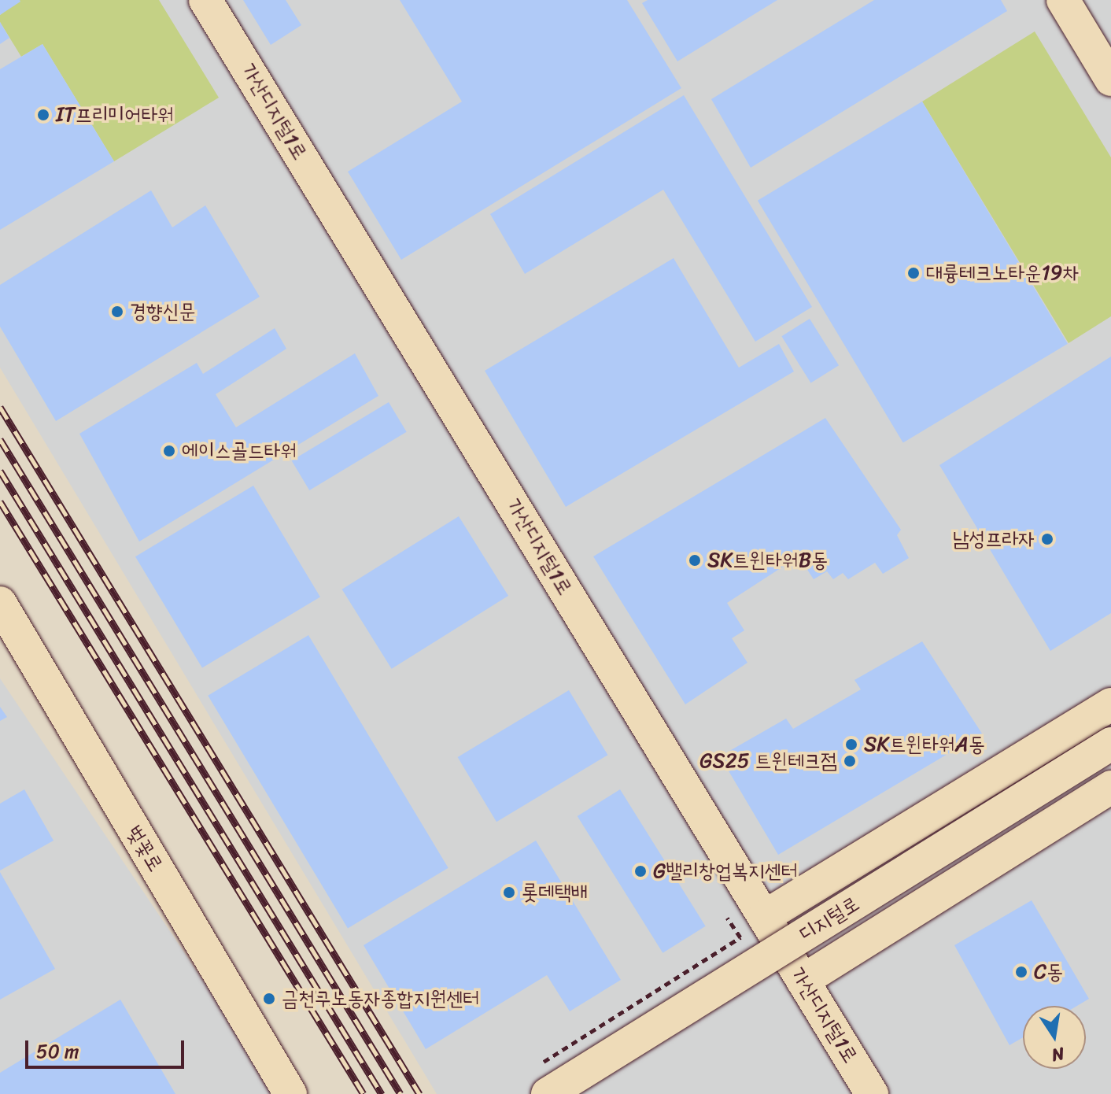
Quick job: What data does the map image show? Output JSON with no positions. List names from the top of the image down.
{
  "streets": {
    "street": ["가산디지털1로", "벚꽃로", "디지털로"]
  },
  "places": [
    "IT프리미어타워",
    "대륭테크노타운19차",
    "경향신문",
    "에이스골드타워",
    "남성프라자",
    "SK트윈타워B동",
    "SK트윈타워A동",
    "GS25 트윈테크점",
    "G밸리창업복지센터",
    "롯데택배",
    "C동",
    "금천구노동자종합지원센터"
  ],
  "scale_bar": "50 m",
  "north": "bottom"
}
